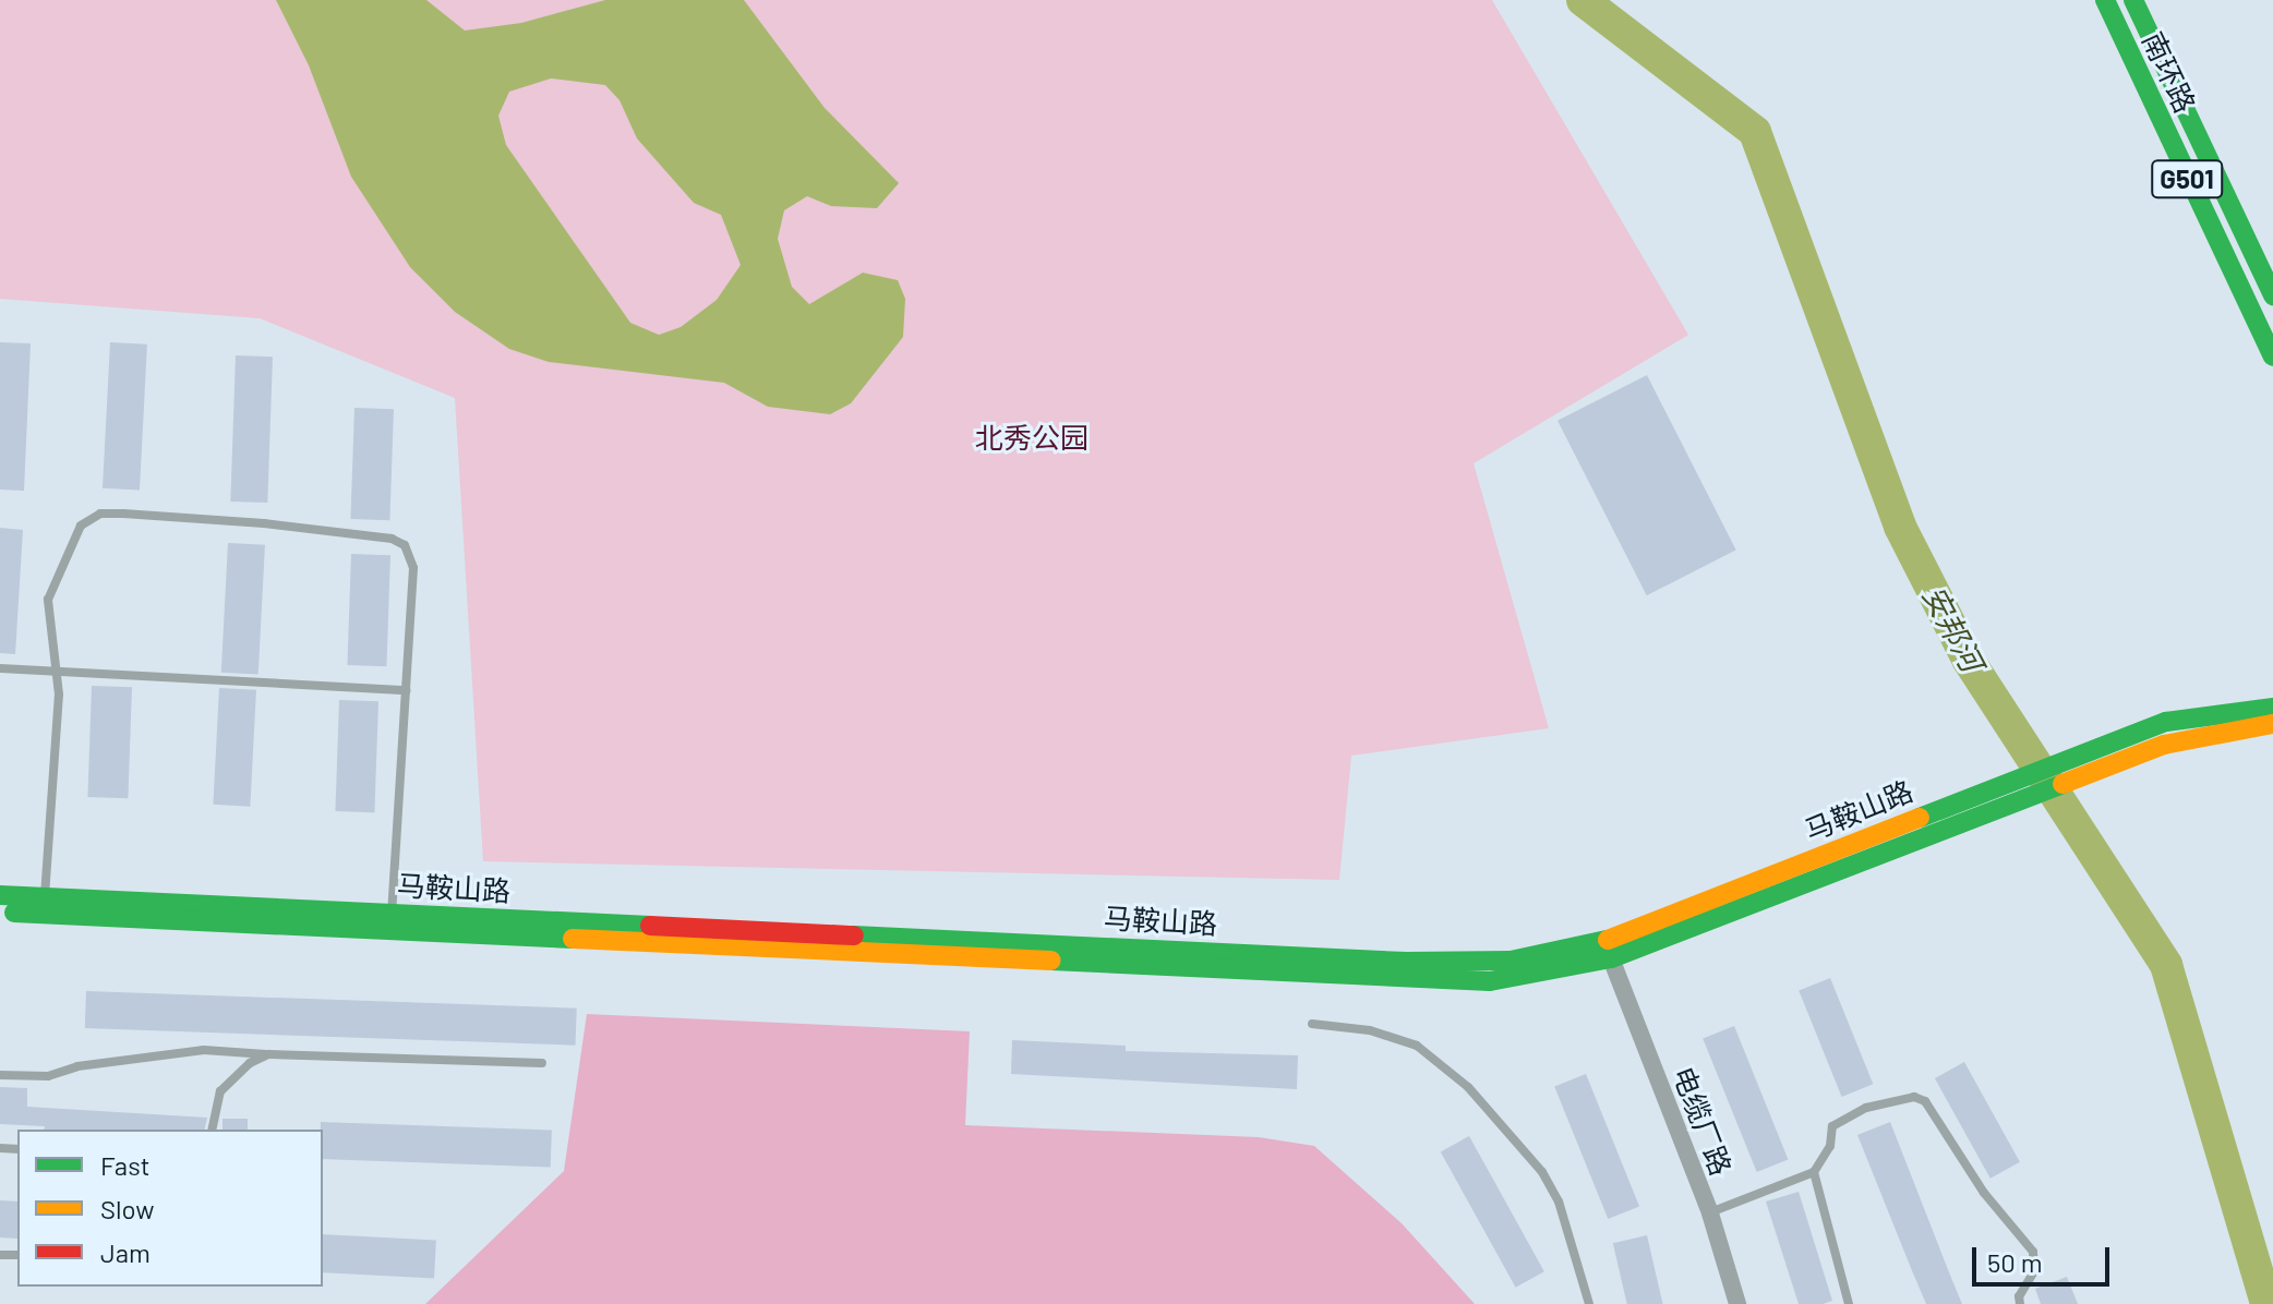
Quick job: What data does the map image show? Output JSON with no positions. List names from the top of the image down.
{
  "streets": {
    "main road": ["南环路", "G501", "马鞍山路"],
    "street": ["电缆厂路"]
  },
  "crossings": [
    ["马鞍山路", "电缆厂路"]
  ],
  "water": ["安邦河"],
  "parks": ["北秀公园"],
  "legend": ["Fast", "Slow", "Jam"],
  "scale_bar": "50 m"
}
